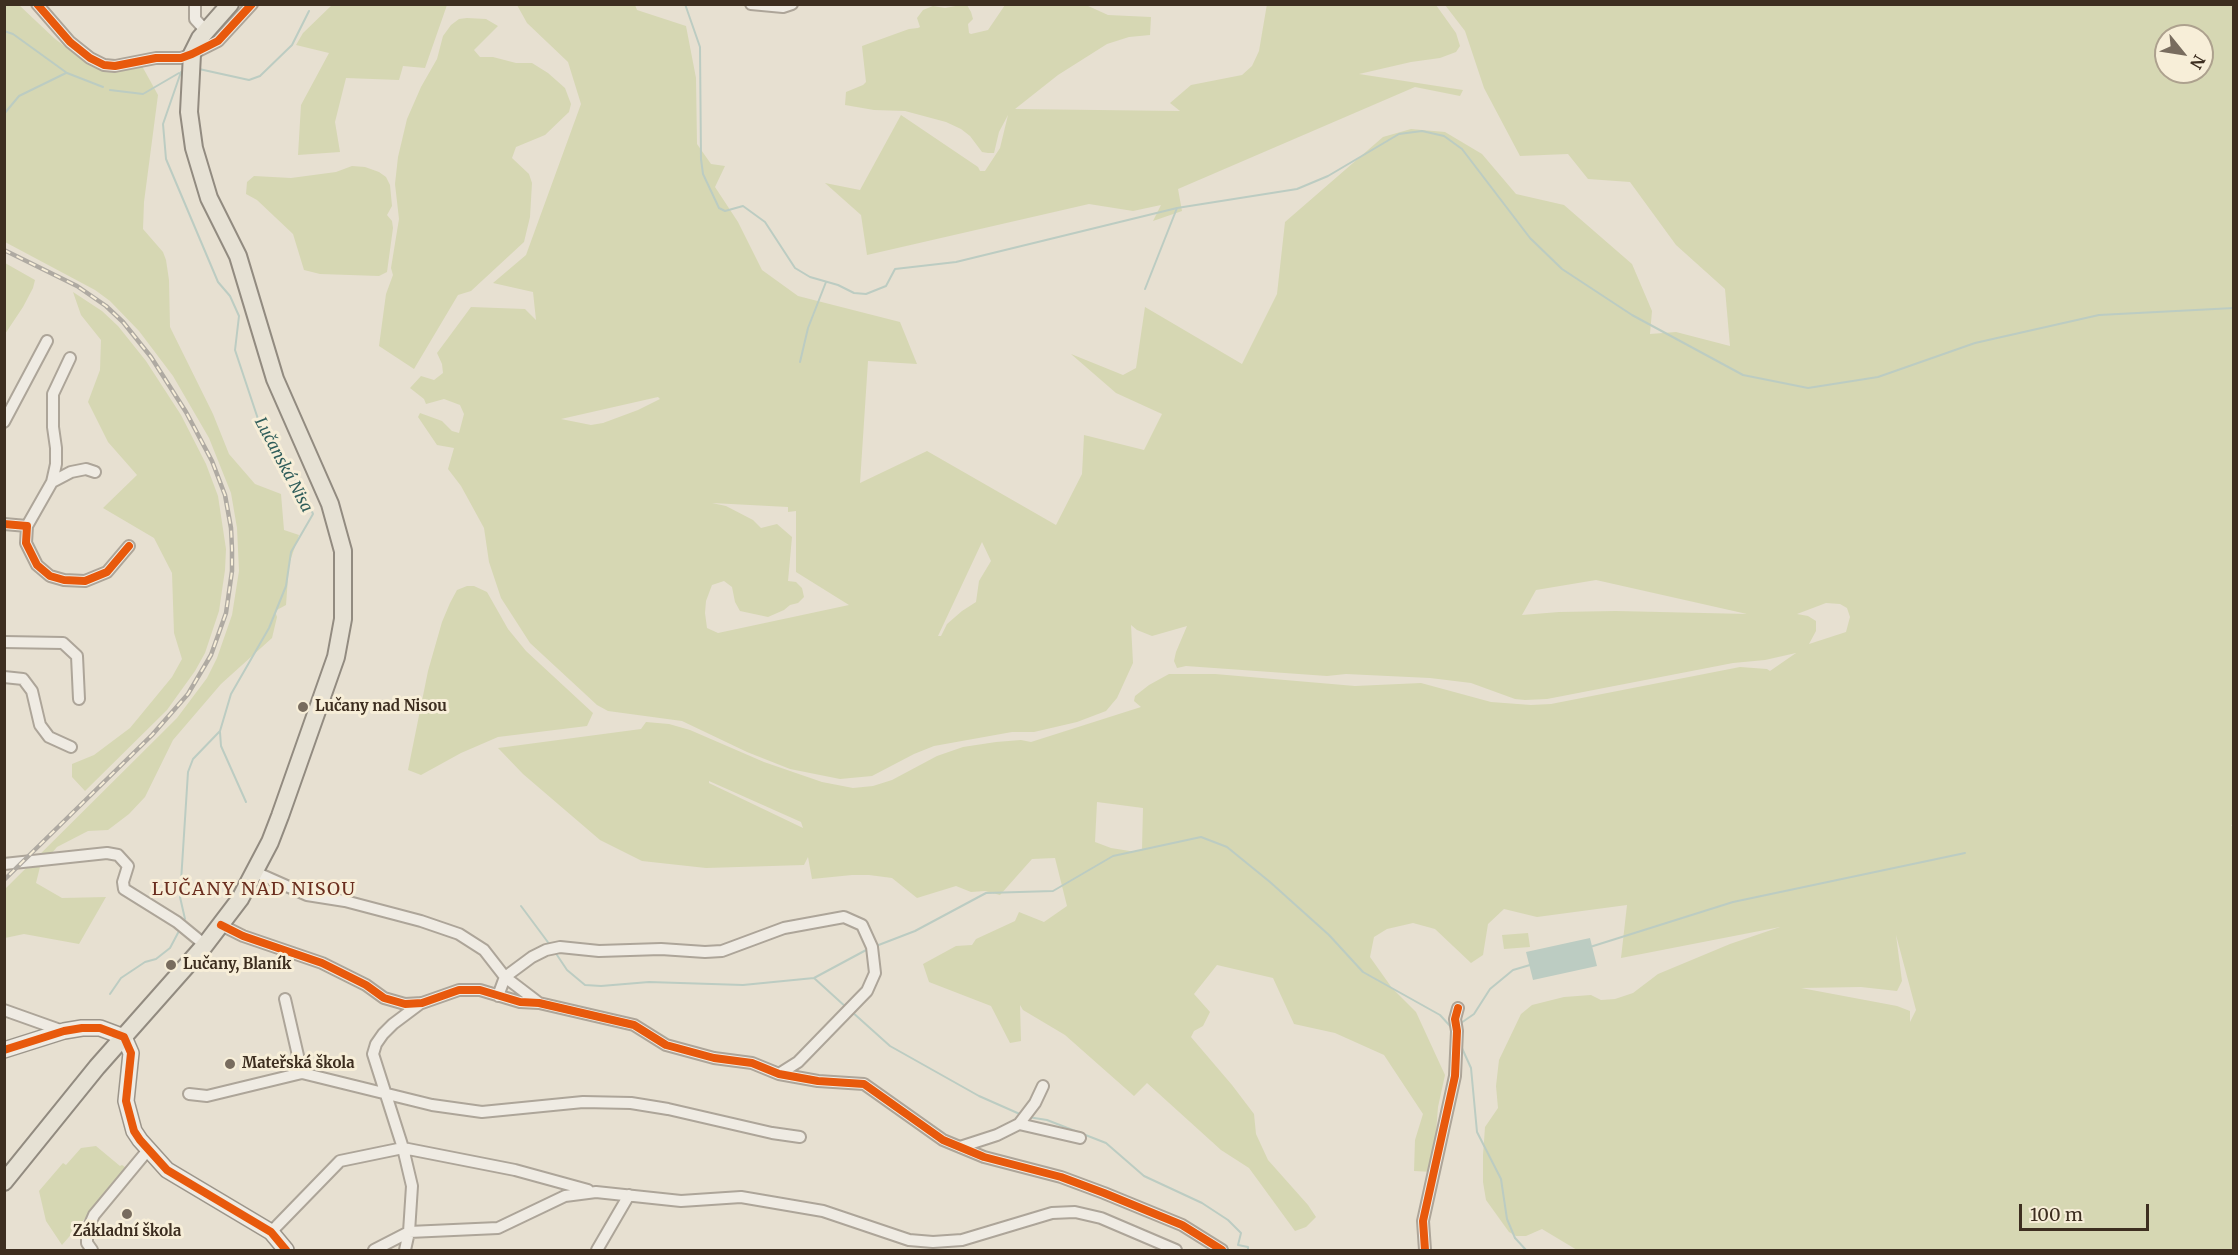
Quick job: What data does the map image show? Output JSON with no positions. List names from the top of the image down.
{
  "districts": ["LUČANY NAD NISOU"],
  "water": ["Lučanská Nisa"],
  "places": [
    "Lučany nad Nisou",
    "Lučany, Blaník",
    "Mateřská škola",
    "Základní škola"
  ],
  "scale_bar": "100 m",
  "north": "bottom right"
}
